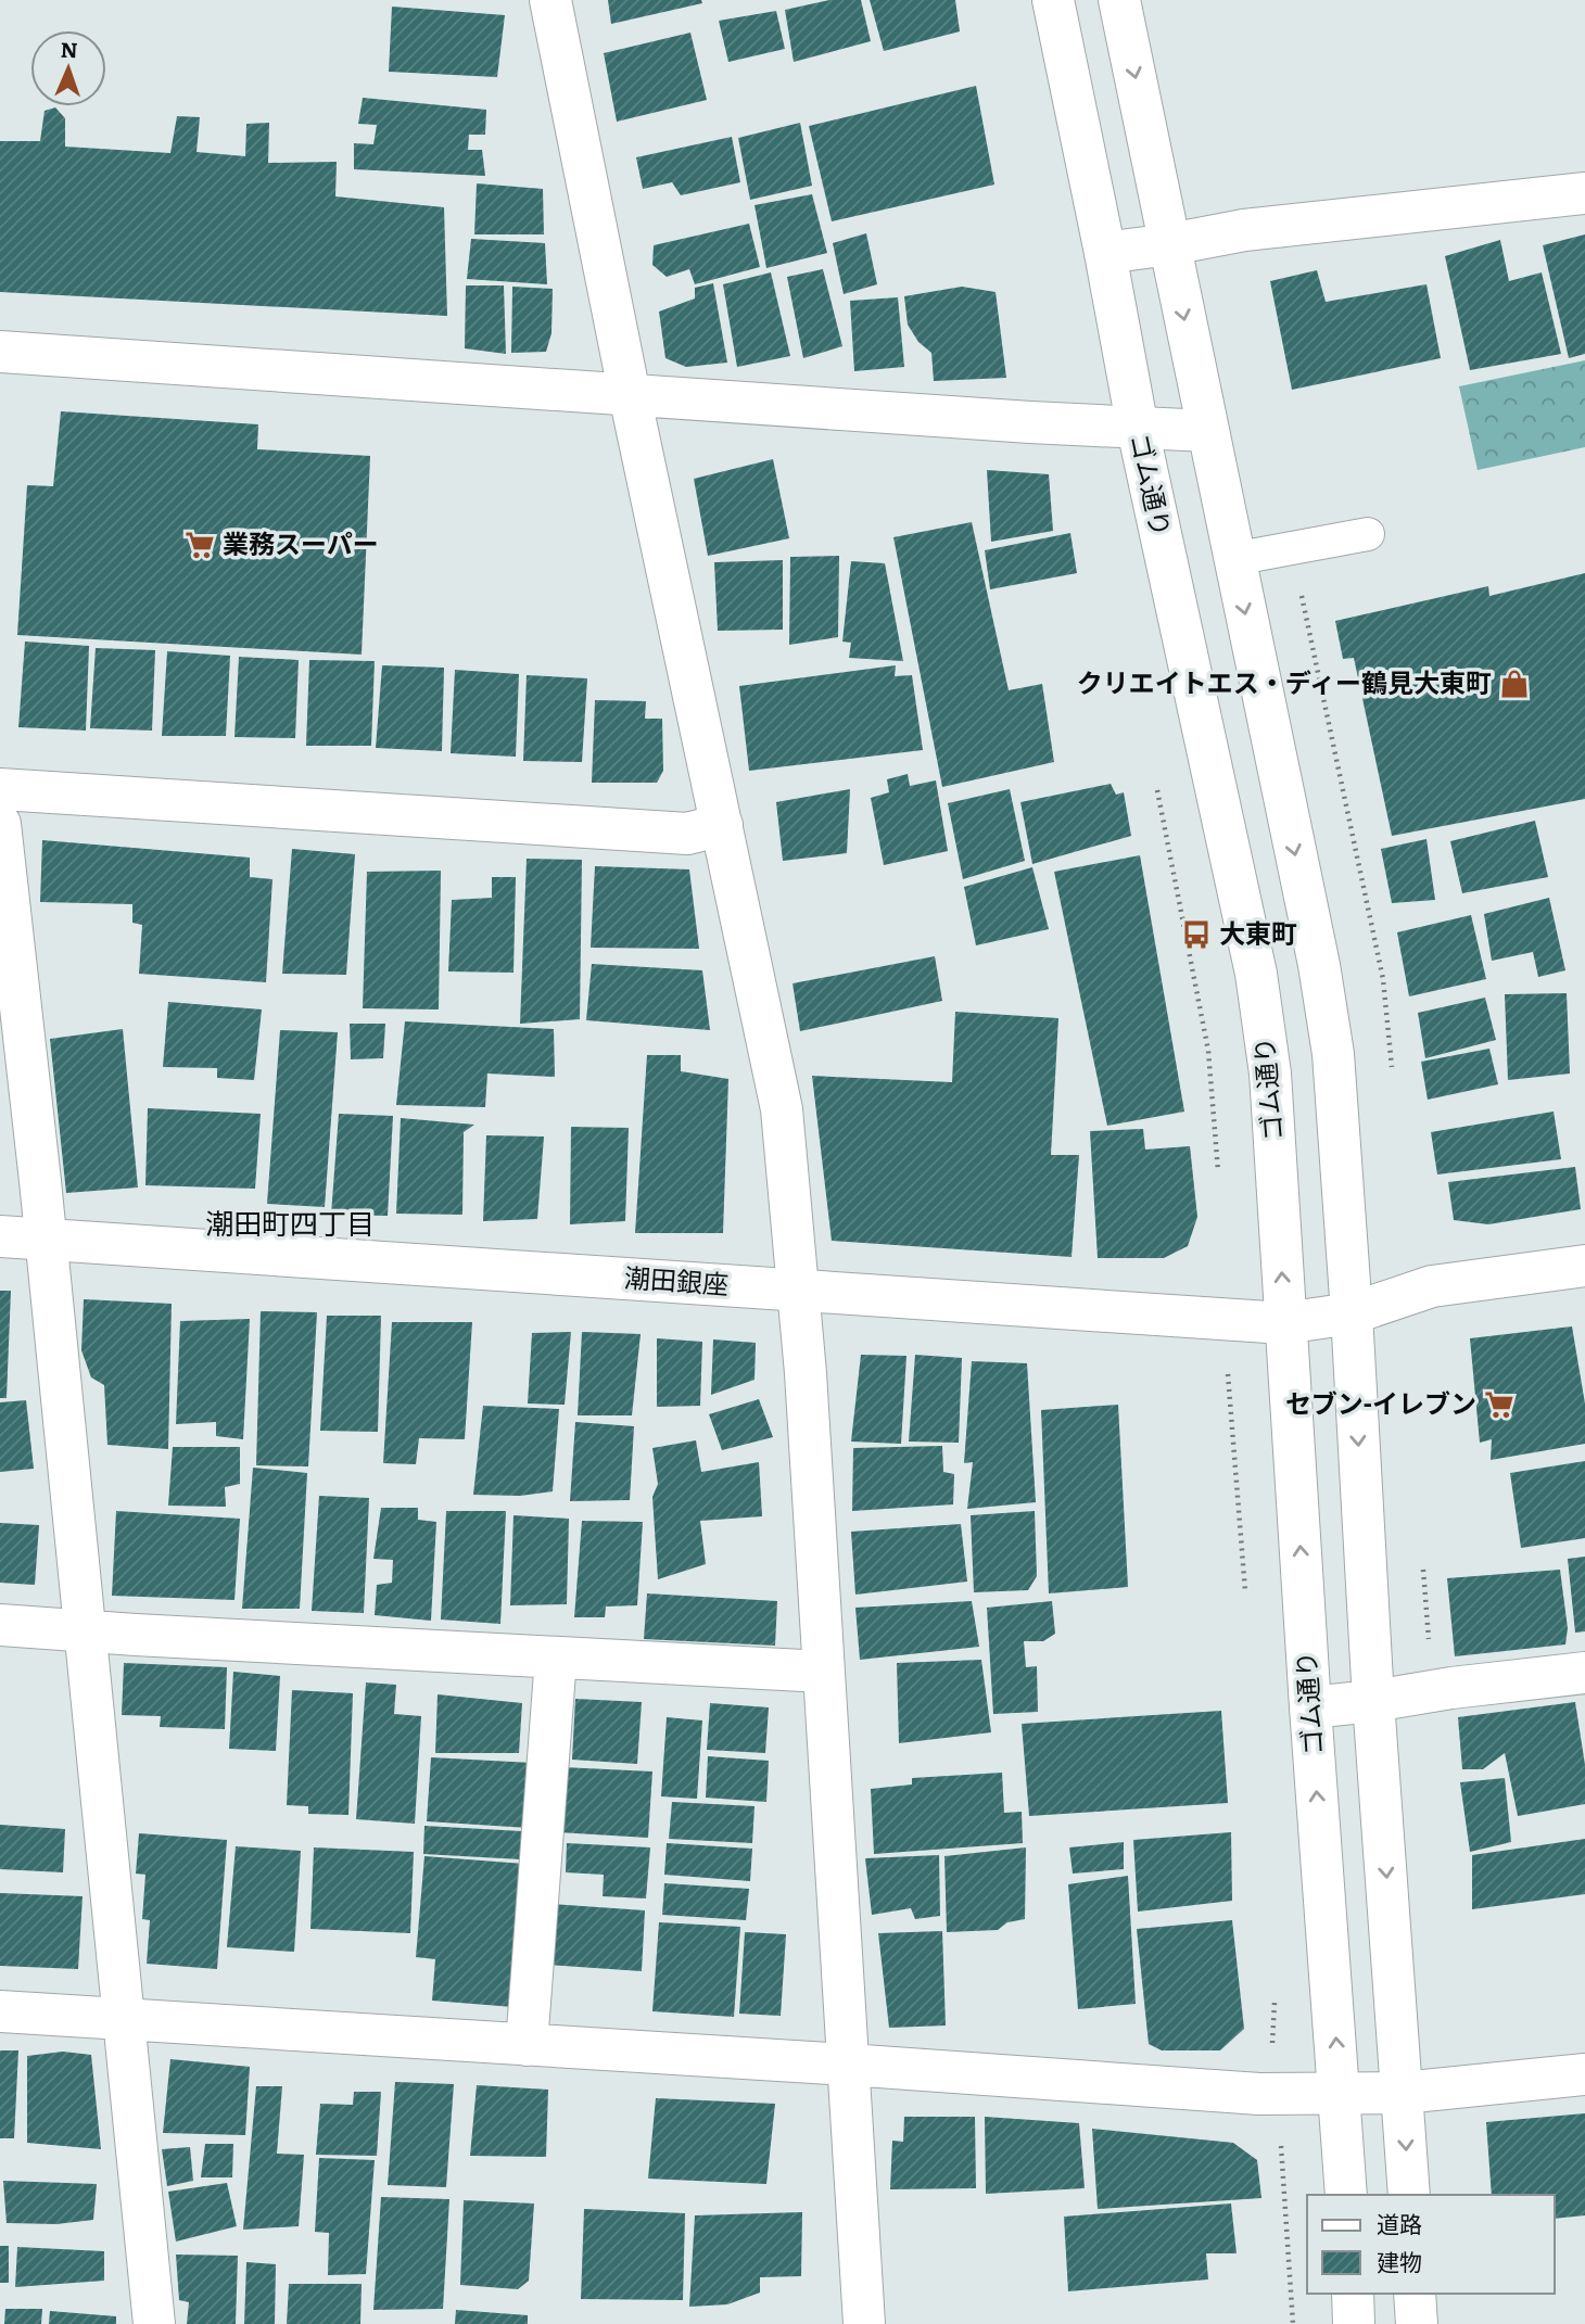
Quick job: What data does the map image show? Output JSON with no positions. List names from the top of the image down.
{
  "streets": {
    "street": ["ゴム通り", "潮田銀座"]
  },
  "crossings": [
    ["ゴム通り", "潮田銀座"]
  ],
  "districts": ["潮田町四丁目"],
  "places": {
    "supermarket": ["業務スーパー", "セブン-イレブン"],
    "shop": ["クリエイトエス・ディー鶴見大東町"],
    "bus stop": ["大東町"]
  },
  "legend": ["道路", "建物"],
  "north": "top"
}
